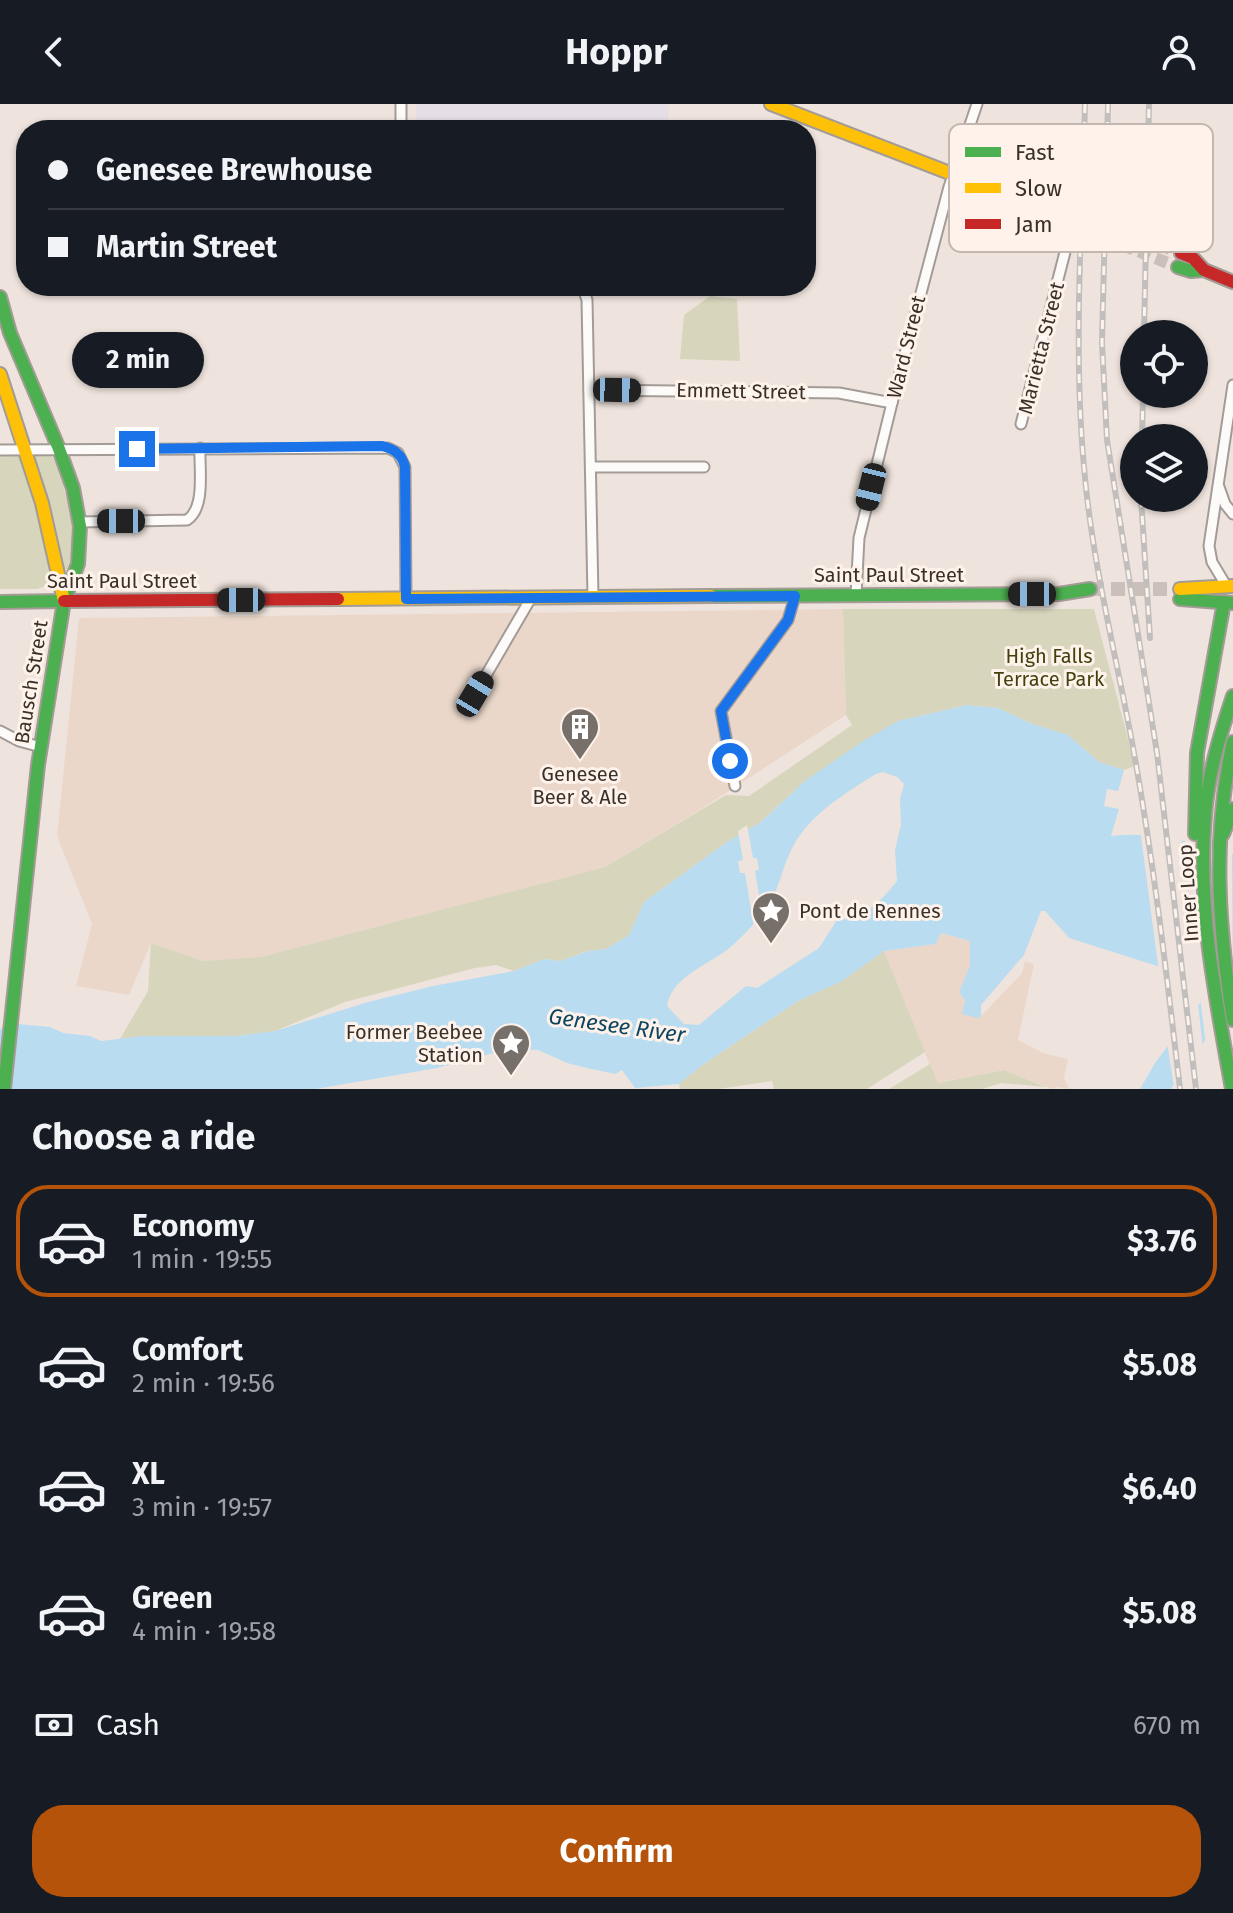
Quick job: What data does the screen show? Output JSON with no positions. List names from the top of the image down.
{
  "streets": {
    "main road": ["Saint Paul Street", "Bausch Street", "Inner Loop"],
    "street": ["Ward Street", "Marietta Street", "Emmett Street"]
  },
  "crossings": [
    ["Ward Street", "Emmett Street"],
    ["Ward Street", "Saint Paul Street"],
    ["Saint Paul Street", "Bausch Street"]
  ],
  "water": ["Genesee River"],
  "parks": ["High Falls Terrace Park"],
  "places": {
    "building": ["Genesee Beer & Ale"],
    "place": ["Pont de Rennes", "Former Beebee Station"]
  },
  "legend": ["Fast", "Slow", "Jam"],
  "page": {
    "header": "Hoppr",
    "banner": ["Genesee Brewhouse", "Martin Street"],
    "bubble": "2 min",
    "heading": "Choose a ride",
    "list": [
      {
        "name": "Economy",
        "note": "1 min · 19:55",
        "value": "$3.76"
      },
      {
        "name": "Comfort",
        "note": "2 min · 19:56",
        "value": "$5.08"
      },
      {
        "name": "XL",
        "note": "3 min · 19:57",
        "value": "$6.40"
      },
      {
        "name": "Green",
        "note": "4 min · 19:58",
        "value": "$5.08"
      }
    ],
    "pay": ["Cash", "670 m"],
    "buttons": "Confirm"
  }
}
